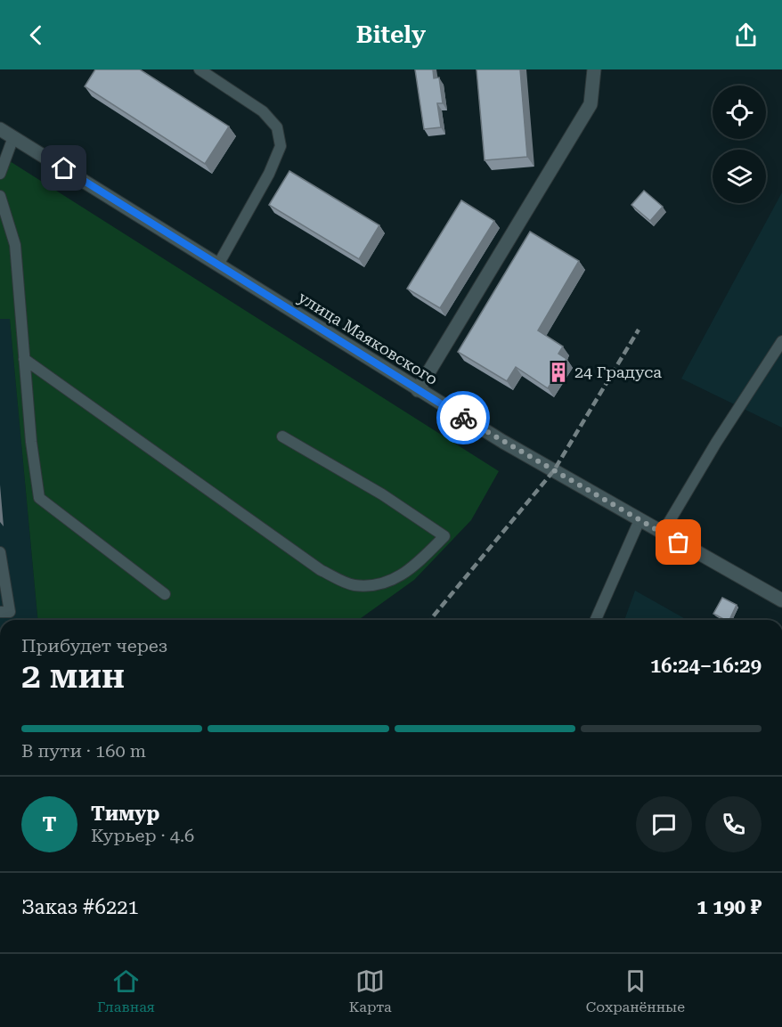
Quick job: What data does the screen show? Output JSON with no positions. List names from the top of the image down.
{
  "streets": {
    "street": ["улица Маяковского"]
  },
  "places": {
    "building": ["24 Градуса"]
  },
  "page": {
    "header": "Bitely",
    "heading": ["2 мин", "Прибудет через", "16:24–16:29"],
    "panel": [
      "Тимур",
      "Курьер · 4.6",
      "Заказ #6221",
      "1 190 ₽"
    ],
    "bar": "В пути · 160 m",
    "round": "Т",
    "tabs": ["Главная", "Карта", "Сохранённые"]
  }
}
